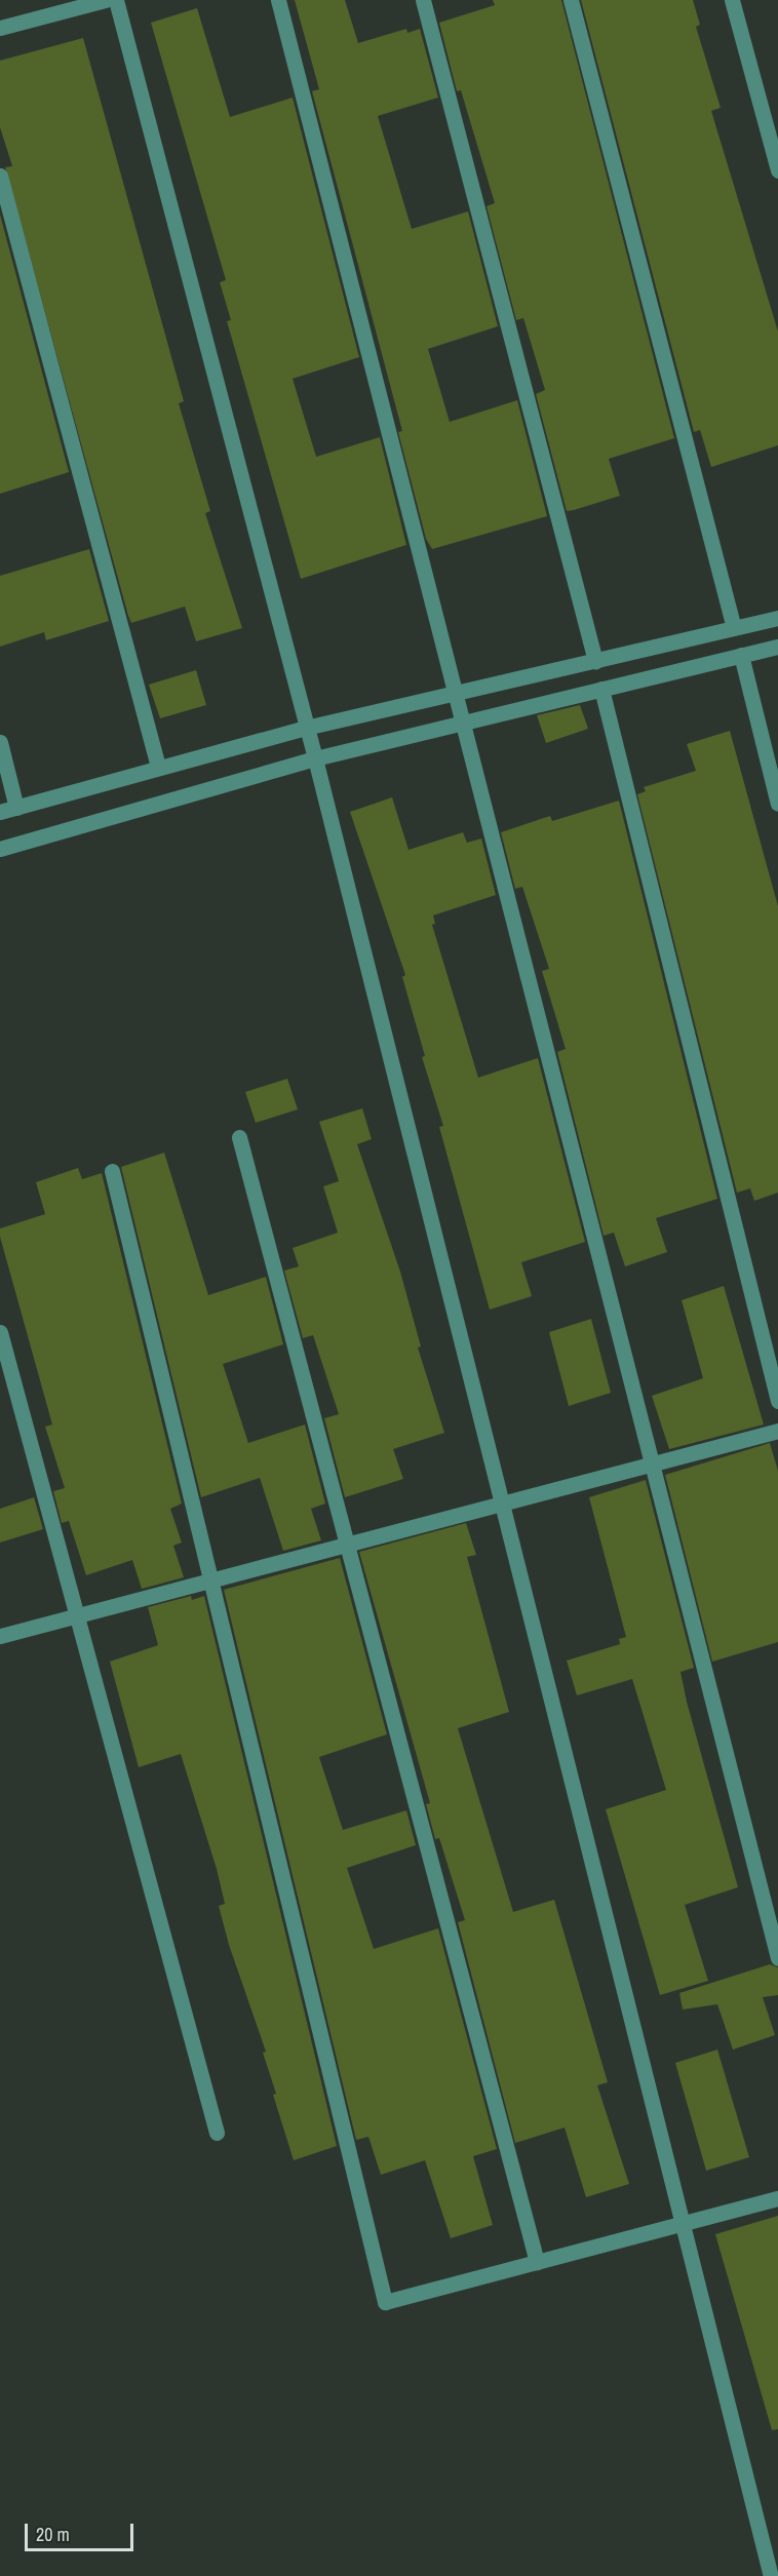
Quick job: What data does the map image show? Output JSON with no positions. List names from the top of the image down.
{
  "scale_bar": "20 m"
}
